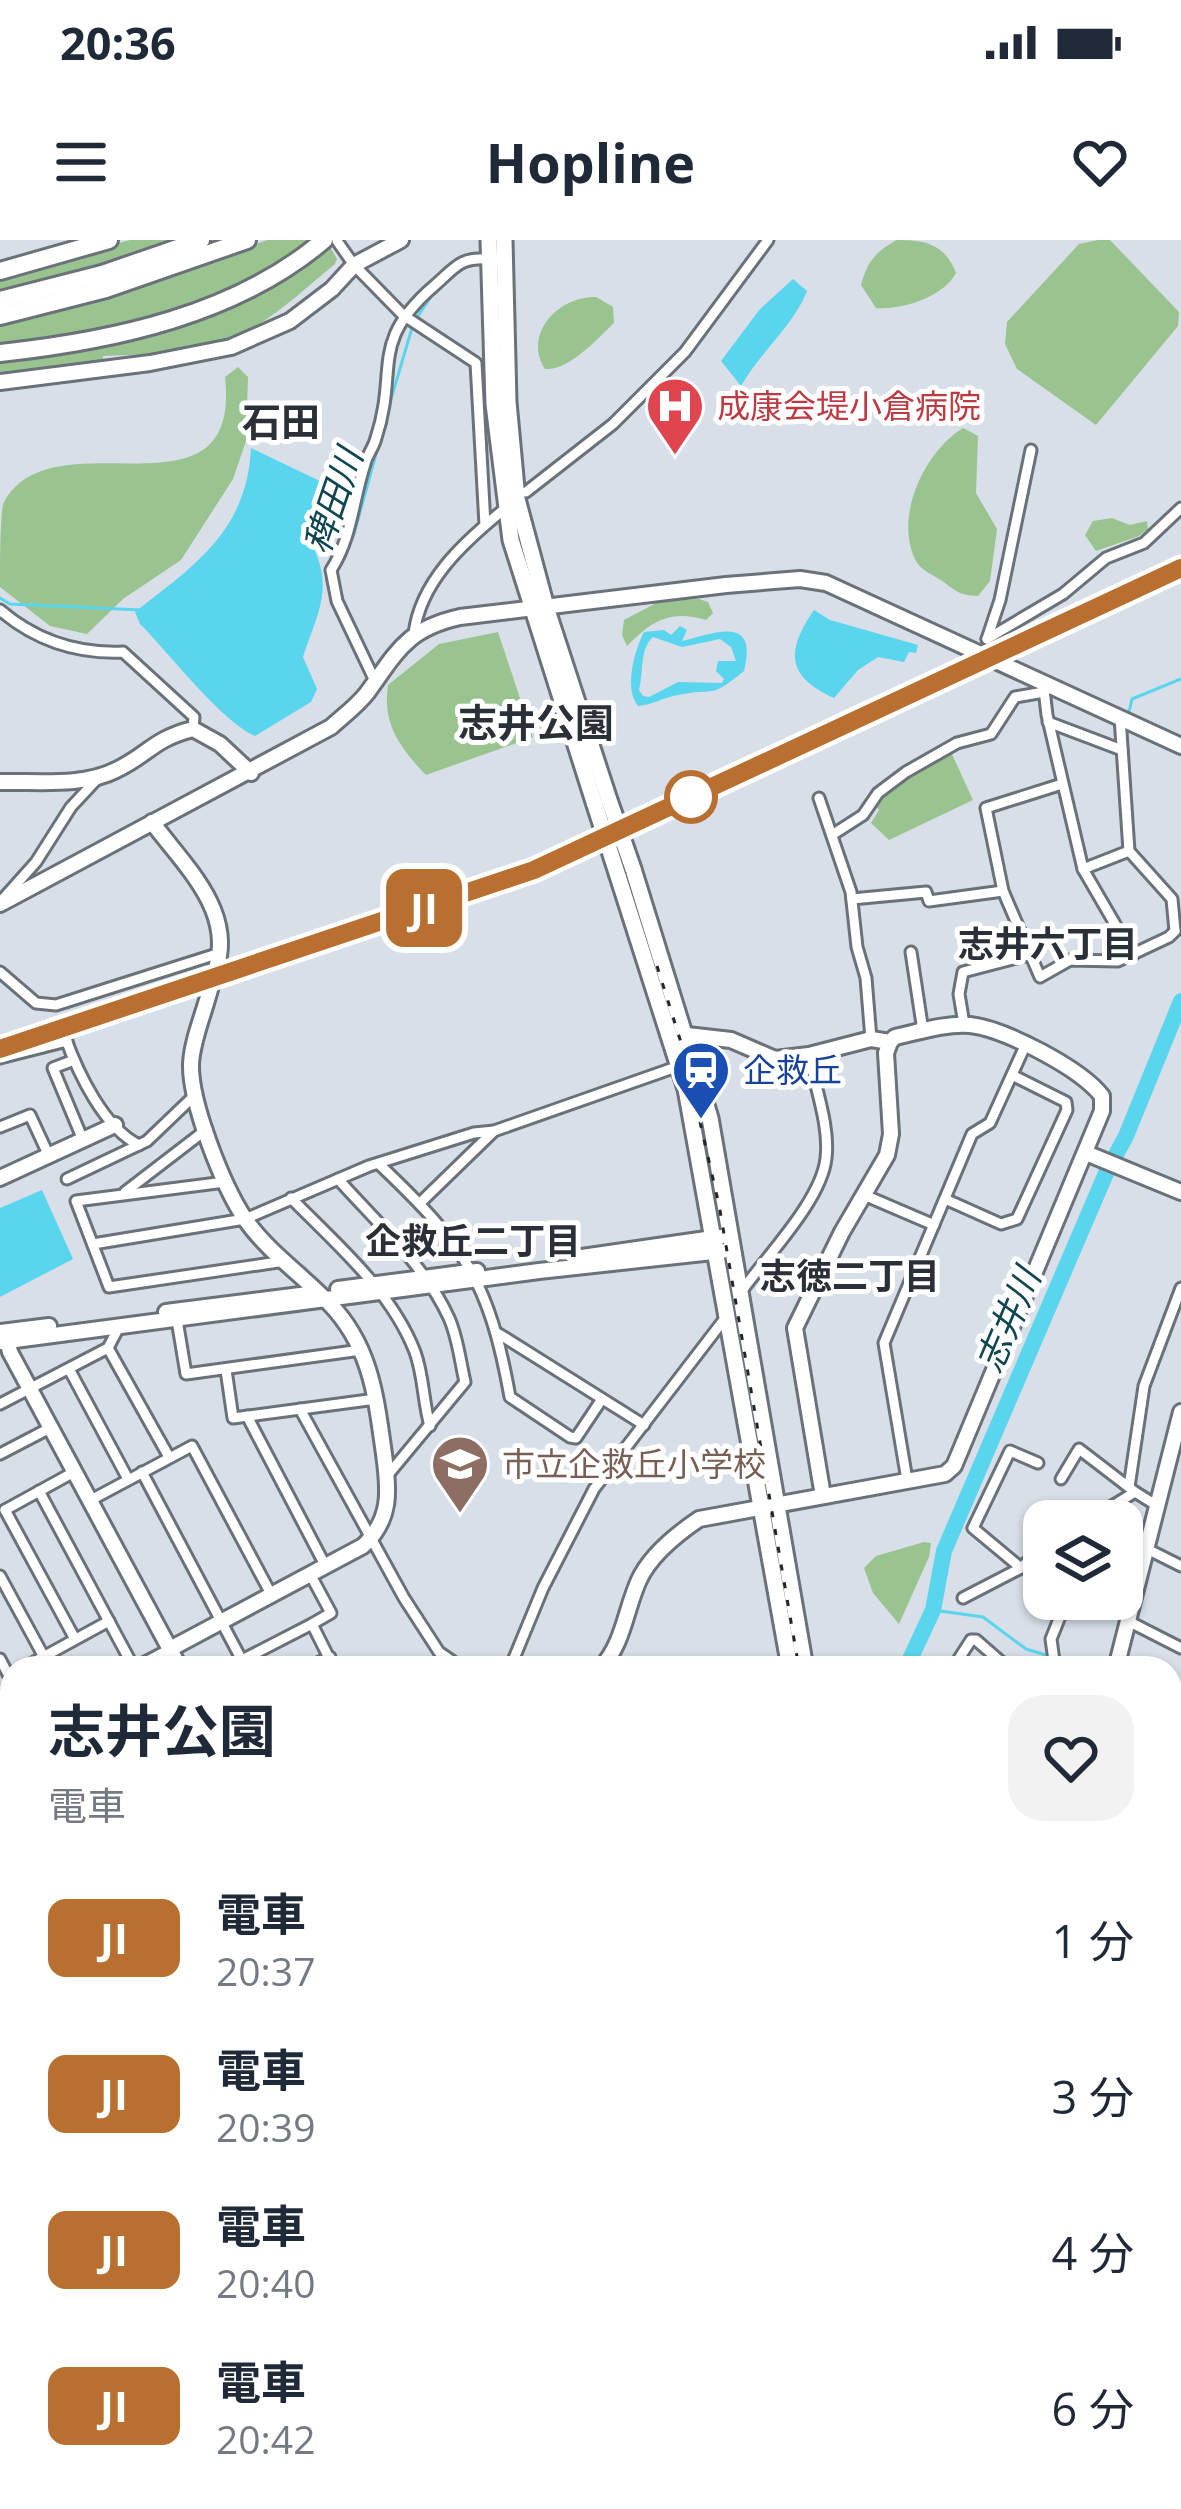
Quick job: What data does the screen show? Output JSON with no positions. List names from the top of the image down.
{
  "districts": [
    "石田",
    "志井公園",
    "志井六丁目",
    "企救丘二丁目",
    "志徳二丁目"
  ],
  "water": ["稗田川", "志井川"],
  "places": {
    "hospital": ["成康会堤小倉病院"],
    "station": ["企救丘"],
    "school or university": ["市立企救丘小学校"]
  },
  "page": {
    "status": "20:36",
    "header": "Hopline",
    "on_map": "JI",
    "heading": ["志井公園", "電車"],
    "list": [
      {
        "mark": "JI",
        "name": "電車",
        "note": "20:37",
        "value": "1 分"
      },
      {
        "mark": "JI",
        "name": "電車",
        "note": "20:39",
        "value": "3 分"
      },
      {
        "mark": "JI",
        "name": "電車",
        "note": "20:40",
        "value": "4 分"
      },
      {
        "mark": "JI",
        "name": "電車",
        "note": "20:42",
        "value": "6 分"
      }
    ]
  }
}
